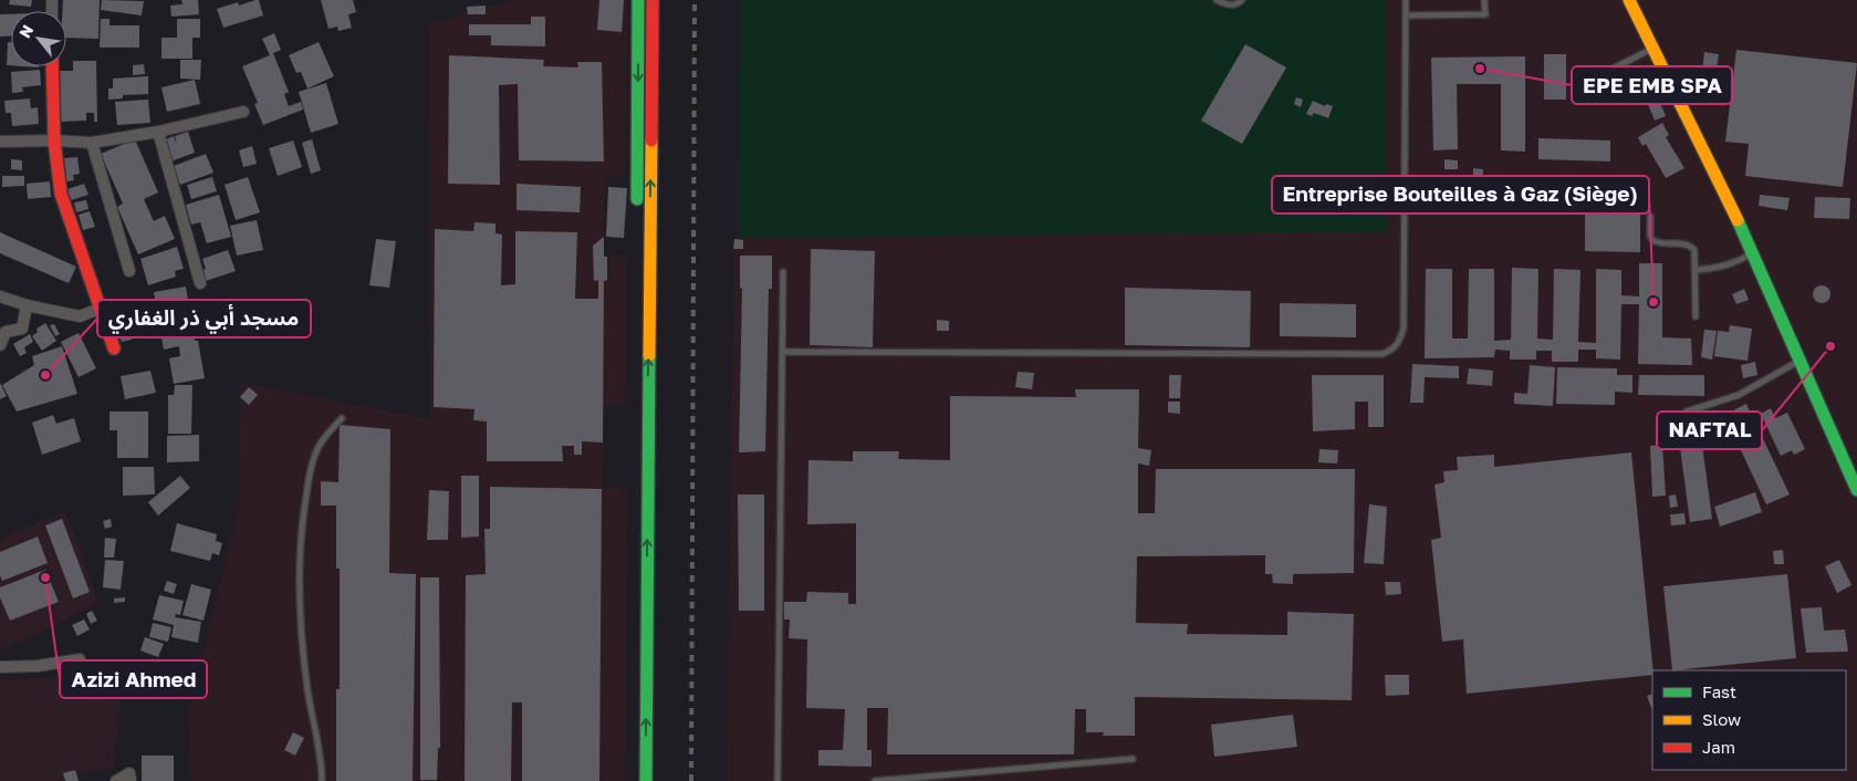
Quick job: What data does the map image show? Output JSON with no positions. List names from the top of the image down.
{
  "places": [
    "EPE EMB SPA",
    "Entreprise Bouteilles à Gaz (Siège)",
    "NAFTAL",
    "مسجد أبي ذر الغفاري",
    "Azizi Ahmed"
  ],
  "legend": ["Fast", "Slow", "Jam"],
  "north": "top left"
}
